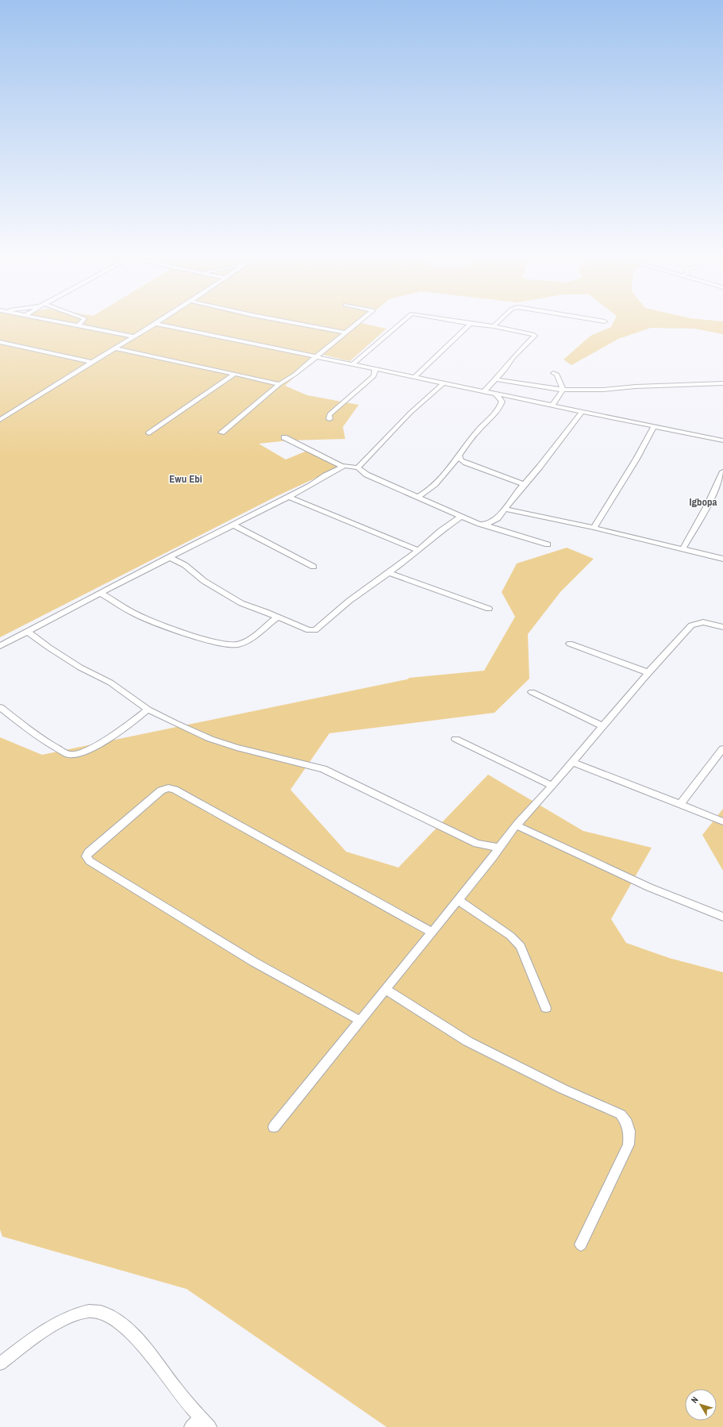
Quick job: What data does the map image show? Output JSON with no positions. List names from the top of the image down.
{
  "districts": ["Ewu Ebi", "Igbopa"],
  "north": "top left"
}
